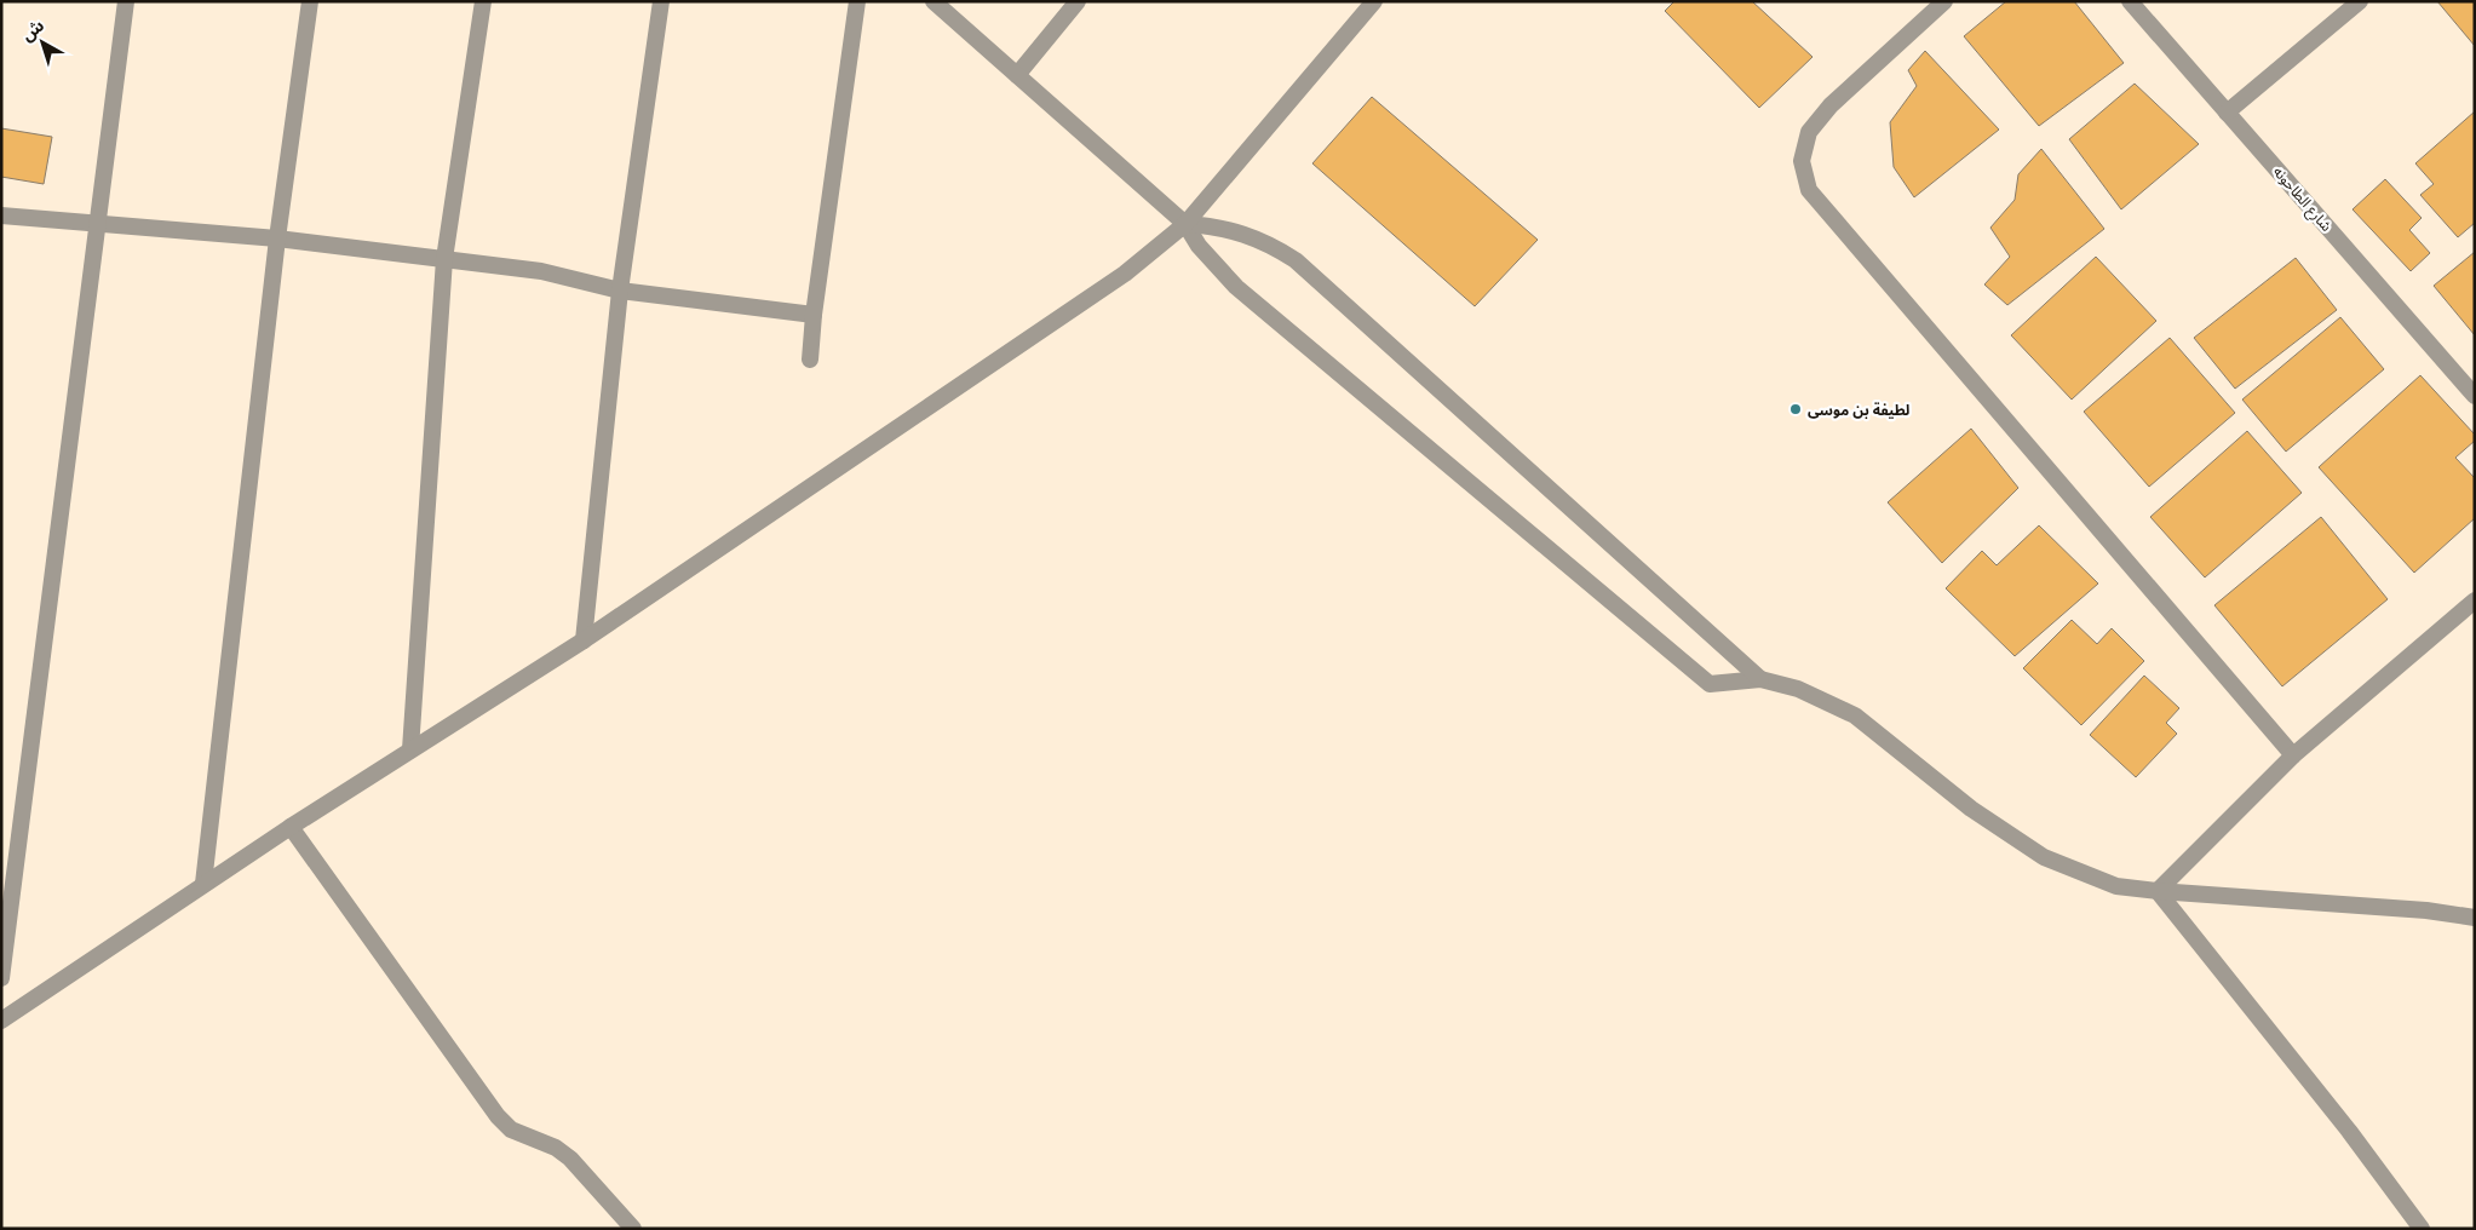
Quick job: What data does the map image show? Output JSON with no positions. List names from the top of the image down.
{
  "streets": {
    "street": ["شارع الطاحونه"]
  },
  "places": ["لطيفة بن موسى"],
  "north": "top left"
}
